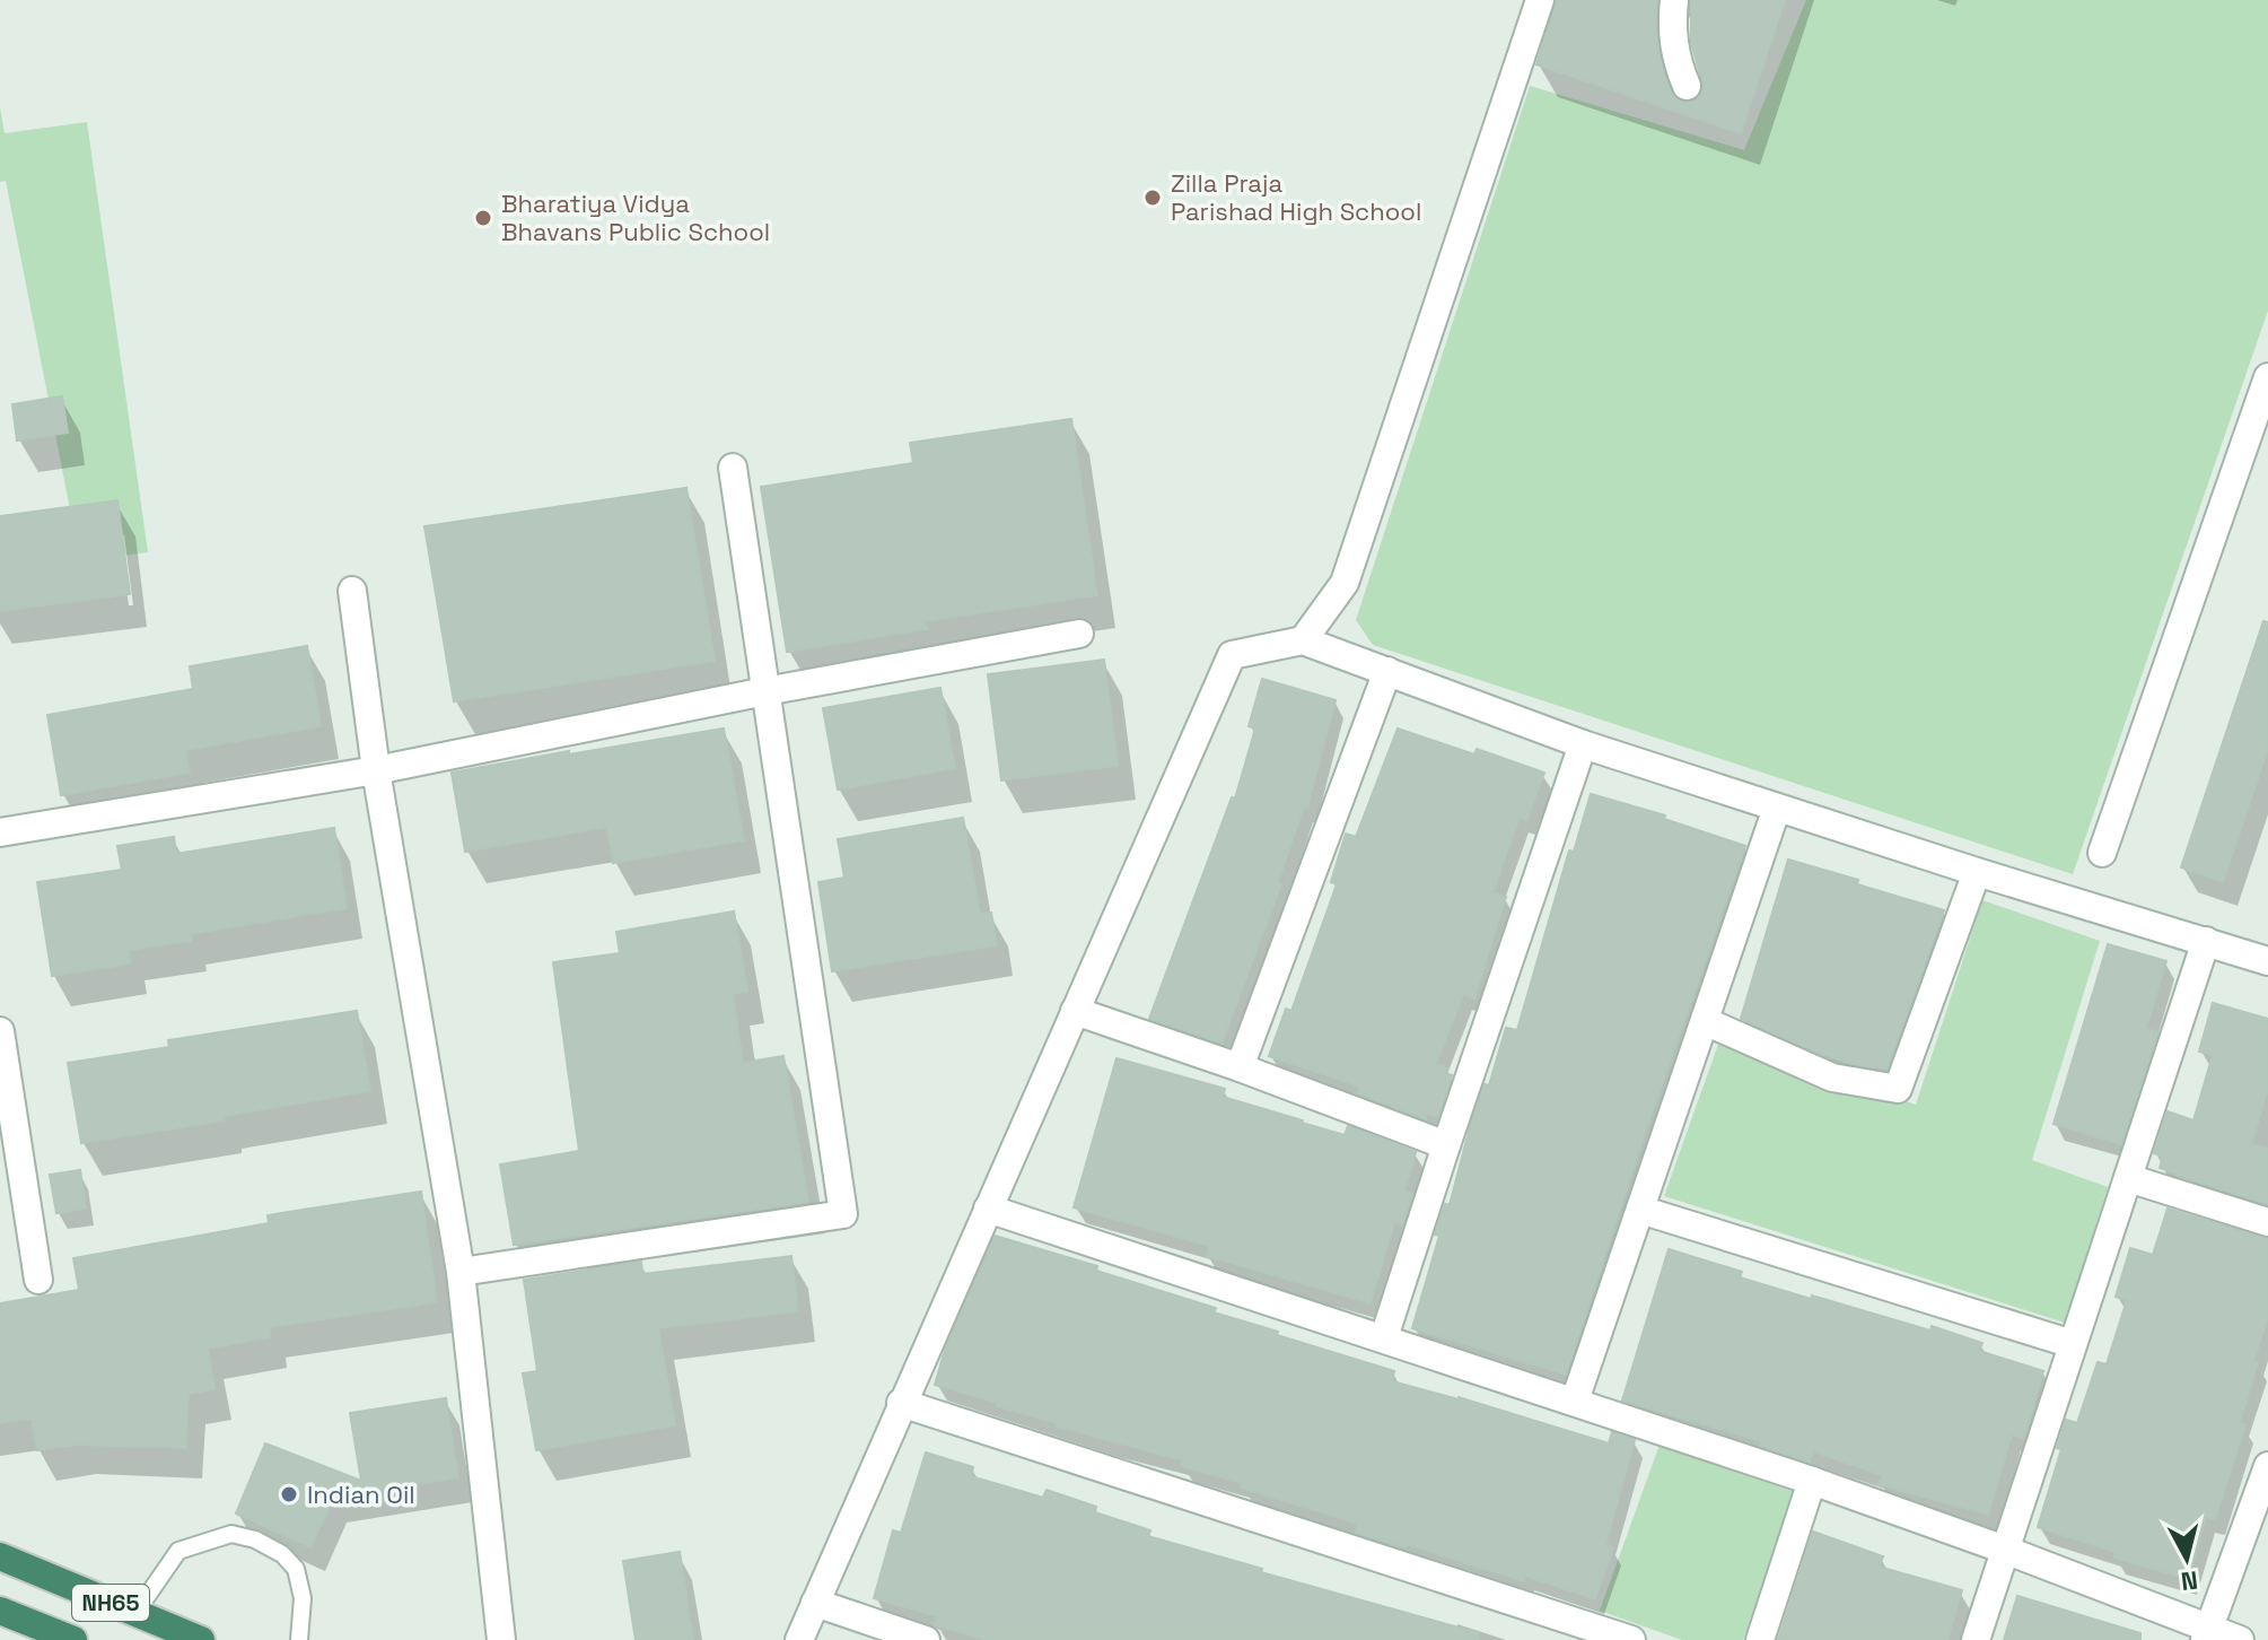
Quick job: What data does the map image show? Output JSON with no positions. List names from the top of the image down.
{
  "streets": {
    "highway": ["NH65"]
  },
  "places": ["Zilla Praja Parishad High School", "Bharatiya Vidya Bhavans Public School", "Indian Oil"],
  "north": "bottom"
}
